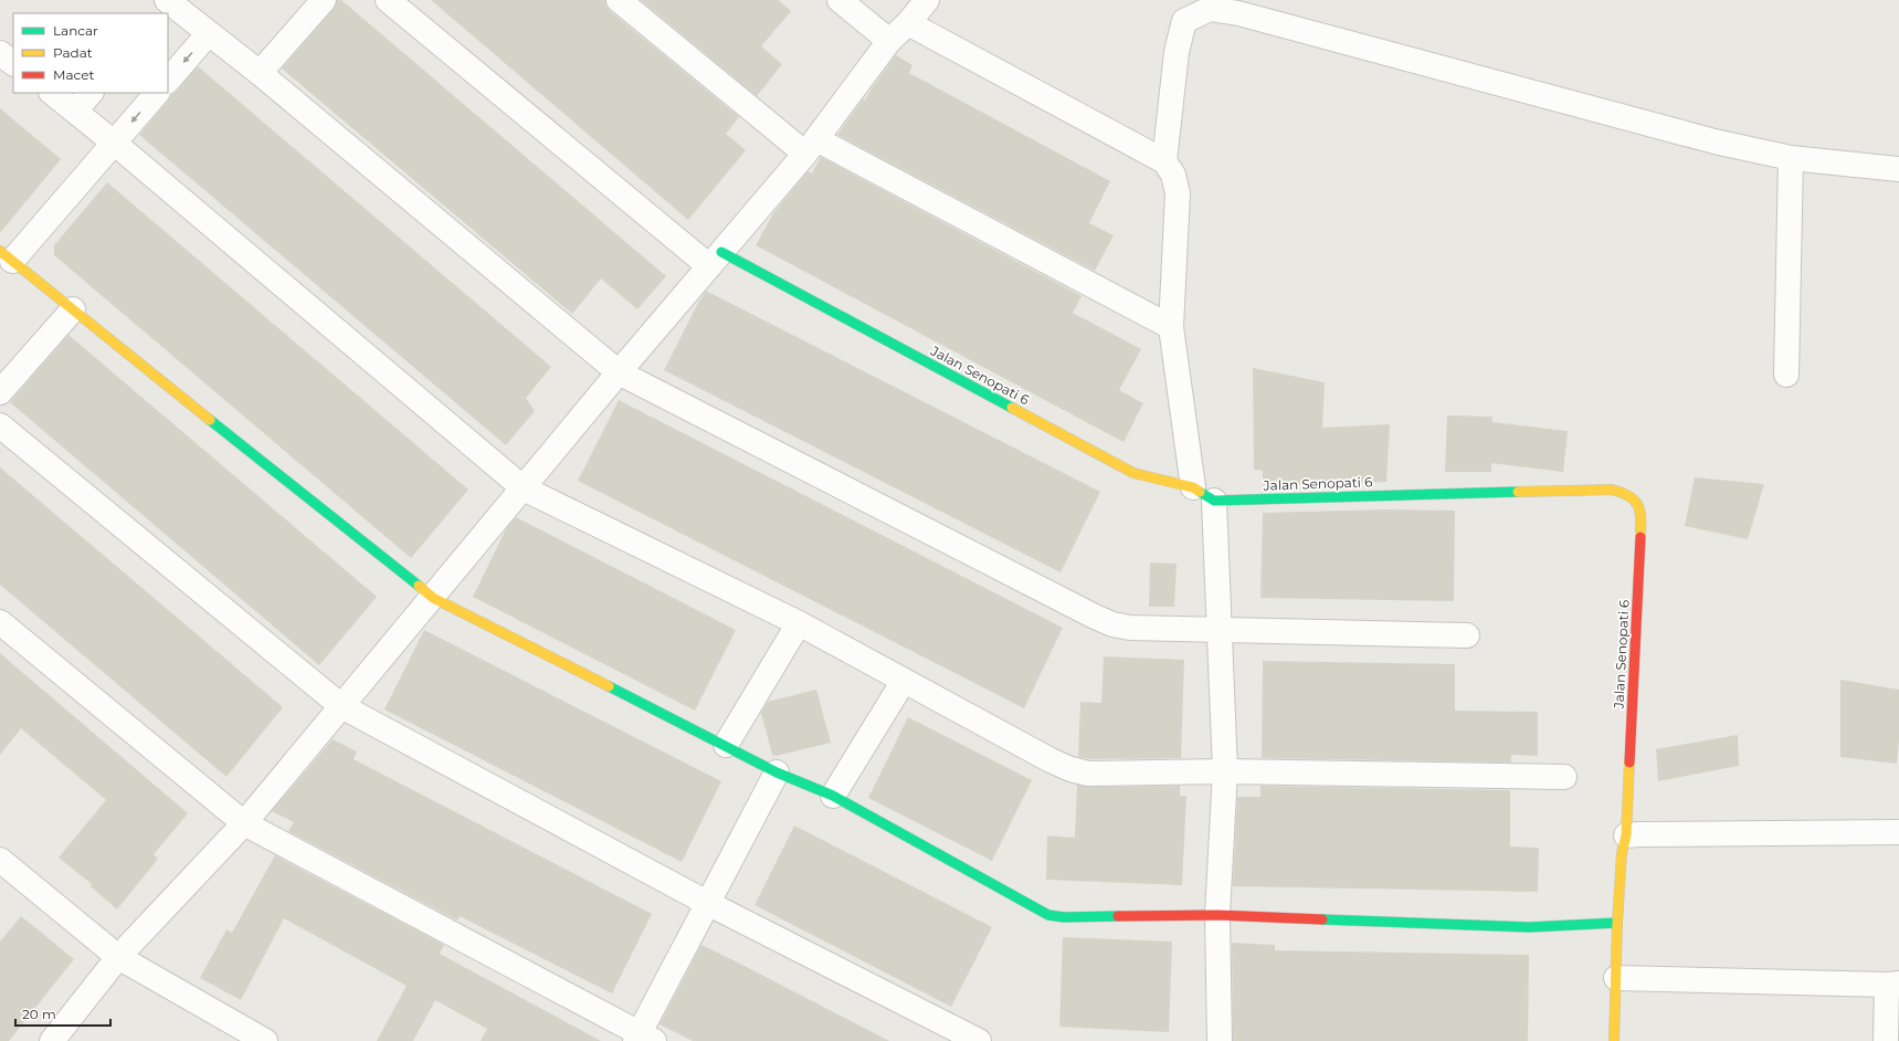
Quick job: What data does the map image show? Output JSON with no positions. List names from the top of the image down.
{
  "streets": {
    "street": ["Jalan Senopati 6"]
  },
  "legend": ["Lancar", "Padat", "Macet"],
  "scale_bar": "20 m"
}
